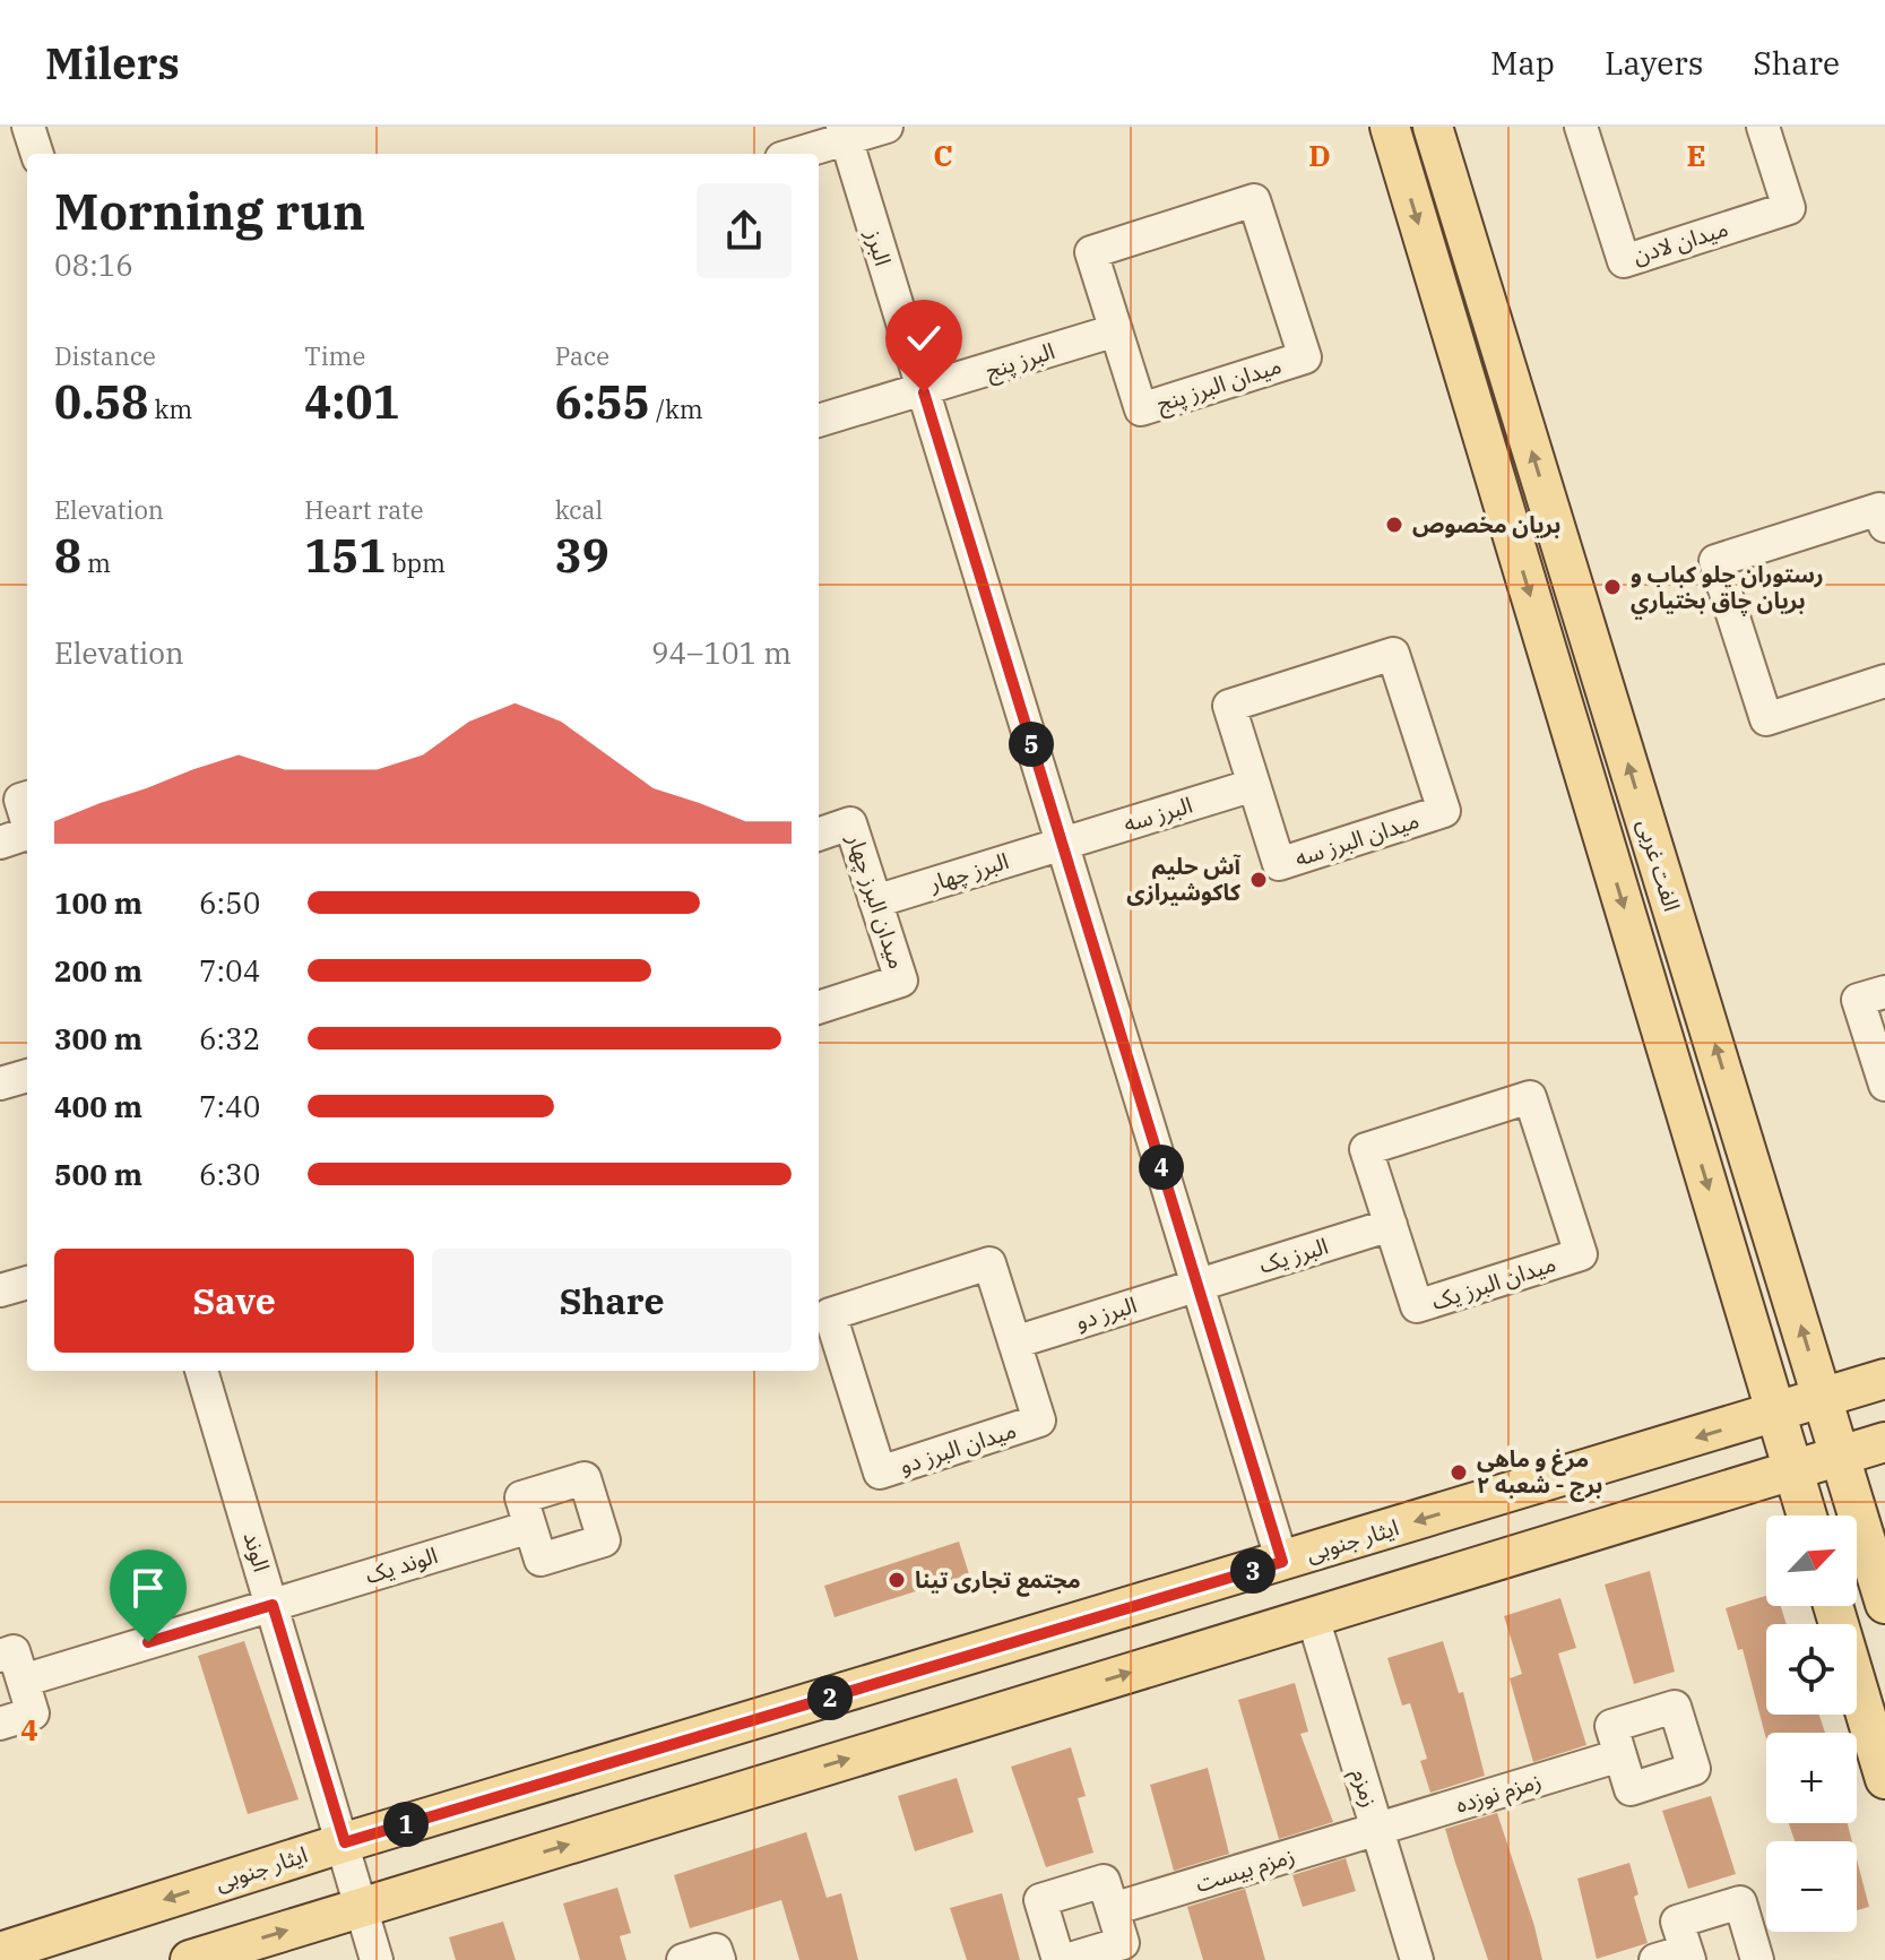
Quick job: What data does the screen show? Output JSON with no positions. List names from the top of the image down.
{
  "streets": {
    "main road": ["الفت غربی", "ایثار جنوبی"],
    "street": [
      "میدان لادن",
      "البرز",
      "البرز پنج",
      "میدان البرز پنج",
      "البرز سه",
      "میدان البرز سه",
      "البرز چهار",
      "میدان البرز چهار",
      "البرز یک",
      "میدان البرز یک",
      "البرز دو",
      "میدان البرز دو",
      "الوند",
      "الوند یک",
      "زمزم",
      "زمزم نوزده",
      "زمزم بیست"
    ]
  },
  "crossings": [
    ["البرز", "البرز پنج"],
    ["البرز", "البرز سه"],
    ["البرز", "البرز چهار"],
    ["البرز", "البرز یک"],
    ["البرز", "البرز دو"],
    ["البرز", "ایثار جنوبی"],
    ["البرز پنج", "میدان البرز پنج"],
    ["البرز سه", "میدان البرز سه"],
    ["البرز سه", "البرز چهار"],
    ["الفت غربی", "ایثار جنوبی"],
    ["البرز چهار", "میدان البرز چهار"],
    ["البرز یک", "میدان البرز یک"],
    ["البرز یک", "البرز دو"],
    ["البرز دو", "میدان البرز دو"],
    ["ایثار جنوبی", "الوند"],
    ["الوند", "الوند یک"],
    ["زمزم", "زمزم نوزده"],
    ["زمزم", "زمزم بیست"],
    ["زمزم نوزده", "زمزم بیست"]
  ],
  "places": [
    "بریان مخصوص",
    "رستوران چلو كباب و بريان چاق بختياري",
    "آش حلیم کاکوشیرازی",
    "مرغ و ماهی برج - شعبه ۲",
    "مجتمع تجاری تینا"
  ],
  "north": "top right",
  "page": {
    "header": "Milers",
    "nav": ["Map", "Layers", "Share"],
    "heading": ["Morning run", "08:16"],
    "stats": [
      ["Distance", "0.58 km"],
      ["Time", "4:01"],
      ["Pace", "6:55 /km"],
      ["Elevation", "8 m"],
      ["Heart rate", "151 bpm"],
      ["kcal", "39"]
    ],
    "chart": ["Elevation", "94–101 m"],
    "pins": [
      "5",
      "4",
      "3",
      "2",
      "1"
    ],
    "list": [
      {
        "name": "100 m",
        "note": "6:50"
      },
      {
        "name": "200 m",
        "note": "7:04"
      },
      {
        "name": "300 m",
        "note": "6:32"
      },
      {
        "name": "400 m",
        "note": "7:40"
      },
      {
        "name": "500 m",
        "note": "6:30"
      }
    ],
    "buttons": ["Save", "Share"],
    "map_buttons": ["+", "−"]
  },
  "grid": {
    "columns": ["C", "D", "E"],
    "rows": ["4"]
  }
}
